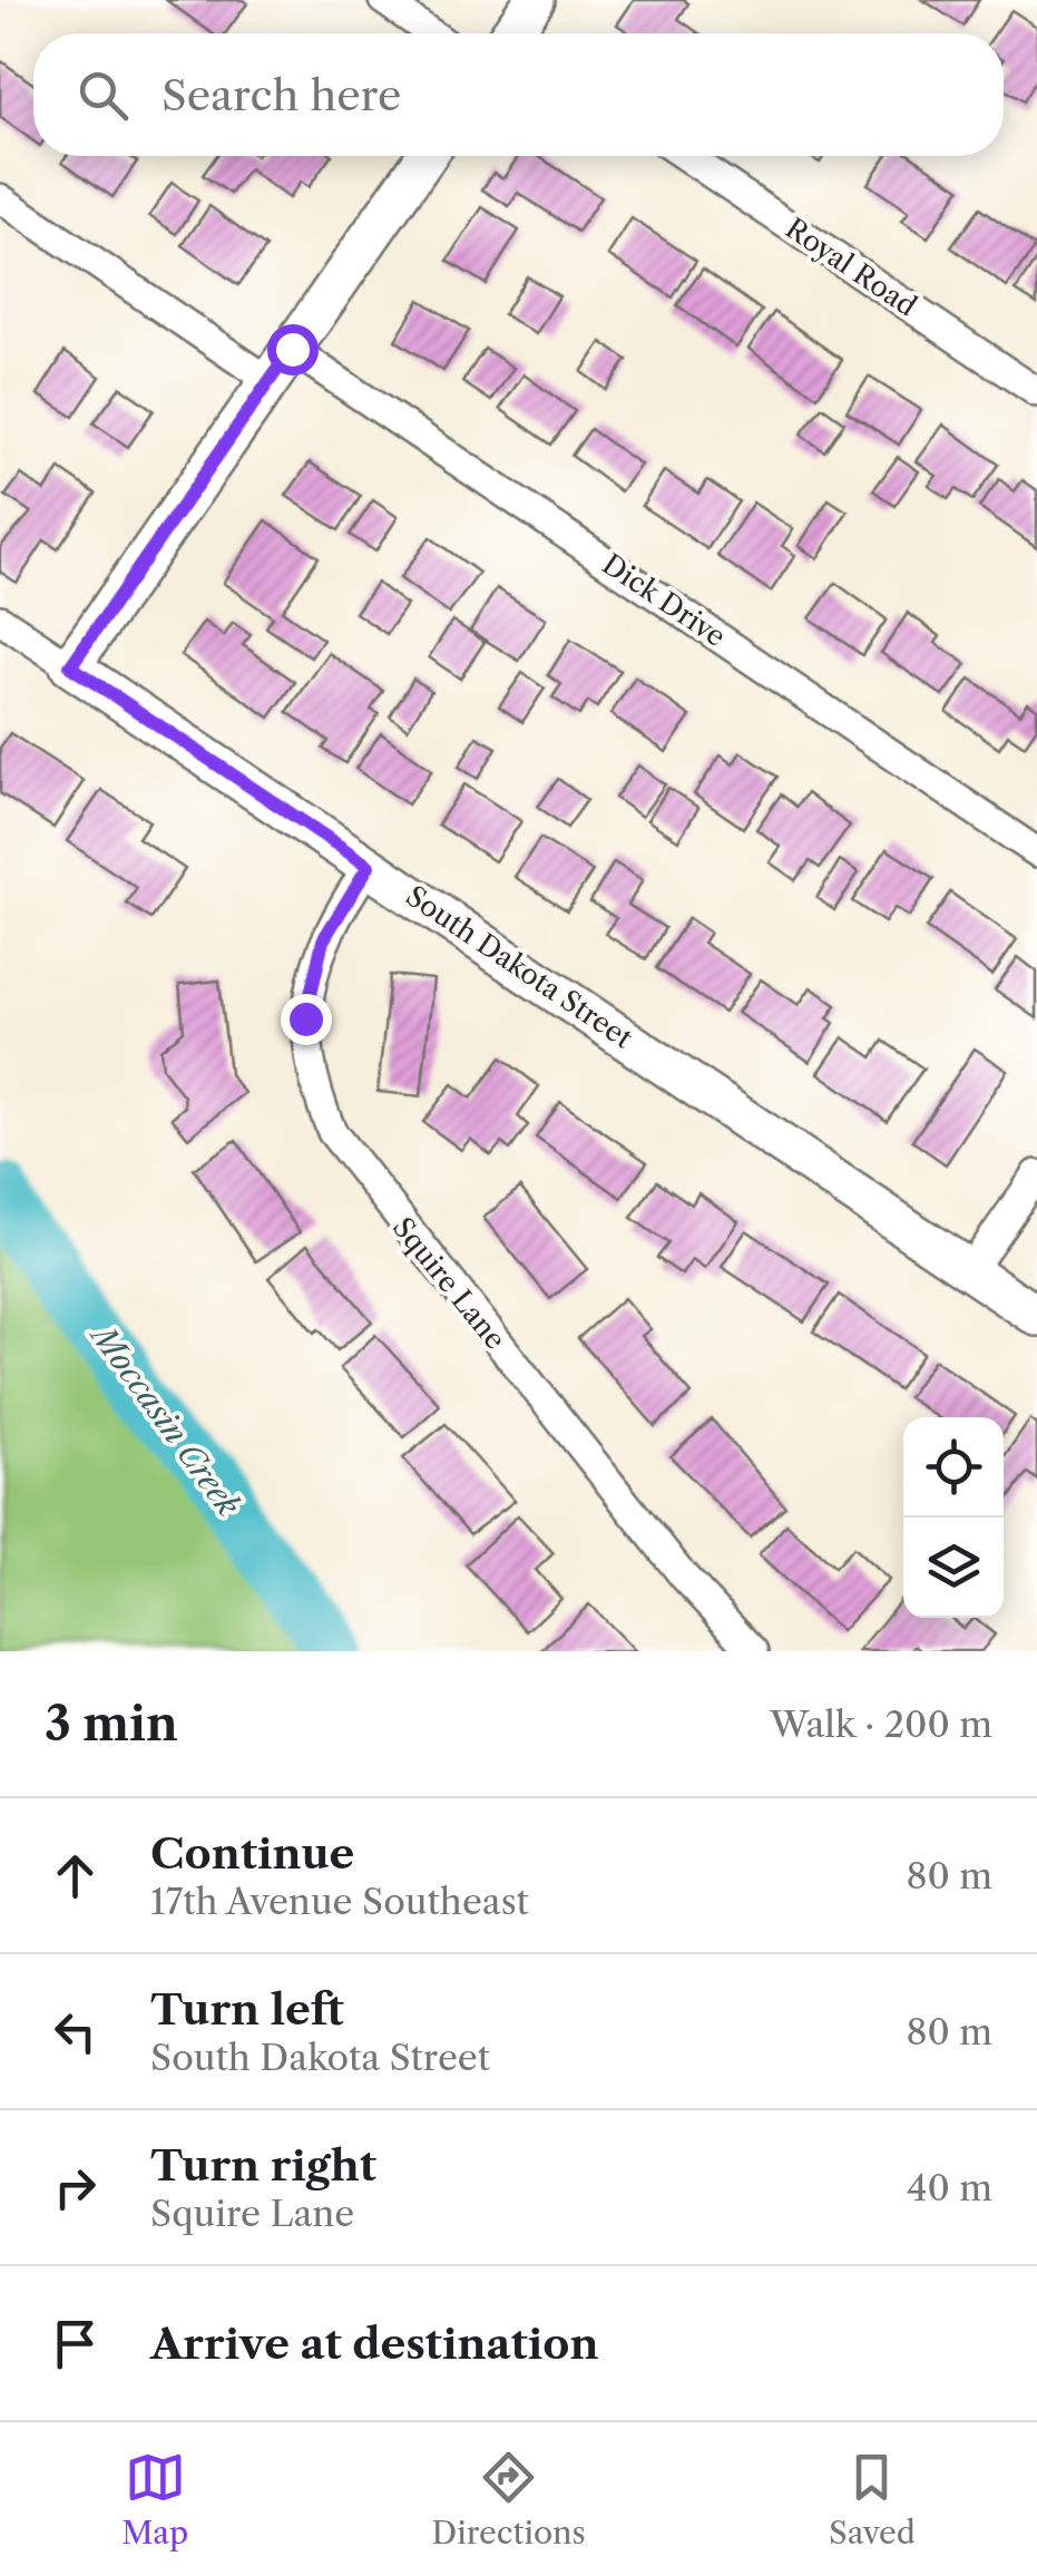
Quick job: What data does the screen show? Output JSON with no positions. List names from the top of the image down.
{
  "streets": {
    "street": [
      "Royal Road",
      "Dick Drive",
      "South Dakota Street",
      "Squire Lane"
    ]
  },
  "crossings": [
    ["South Dakota Street", "Squire Lane"]
  ],
  "water": ["Moccasin Creek"],
  "page": {
    "search": "Search here",
    "heading": ["3 min", "Walk · 200 m"],
    "list": [
      ["Continue", "17th Avenue Southeast", "80 m"],
      ["Turn left", "South Dakota Street", "80 m"],
      ["Turn right", "Squire Lane", "40 m"],
      "Arrive at destination"
    ],
    "nav": ["Map", "Directions", "Saved"]
  }
}
